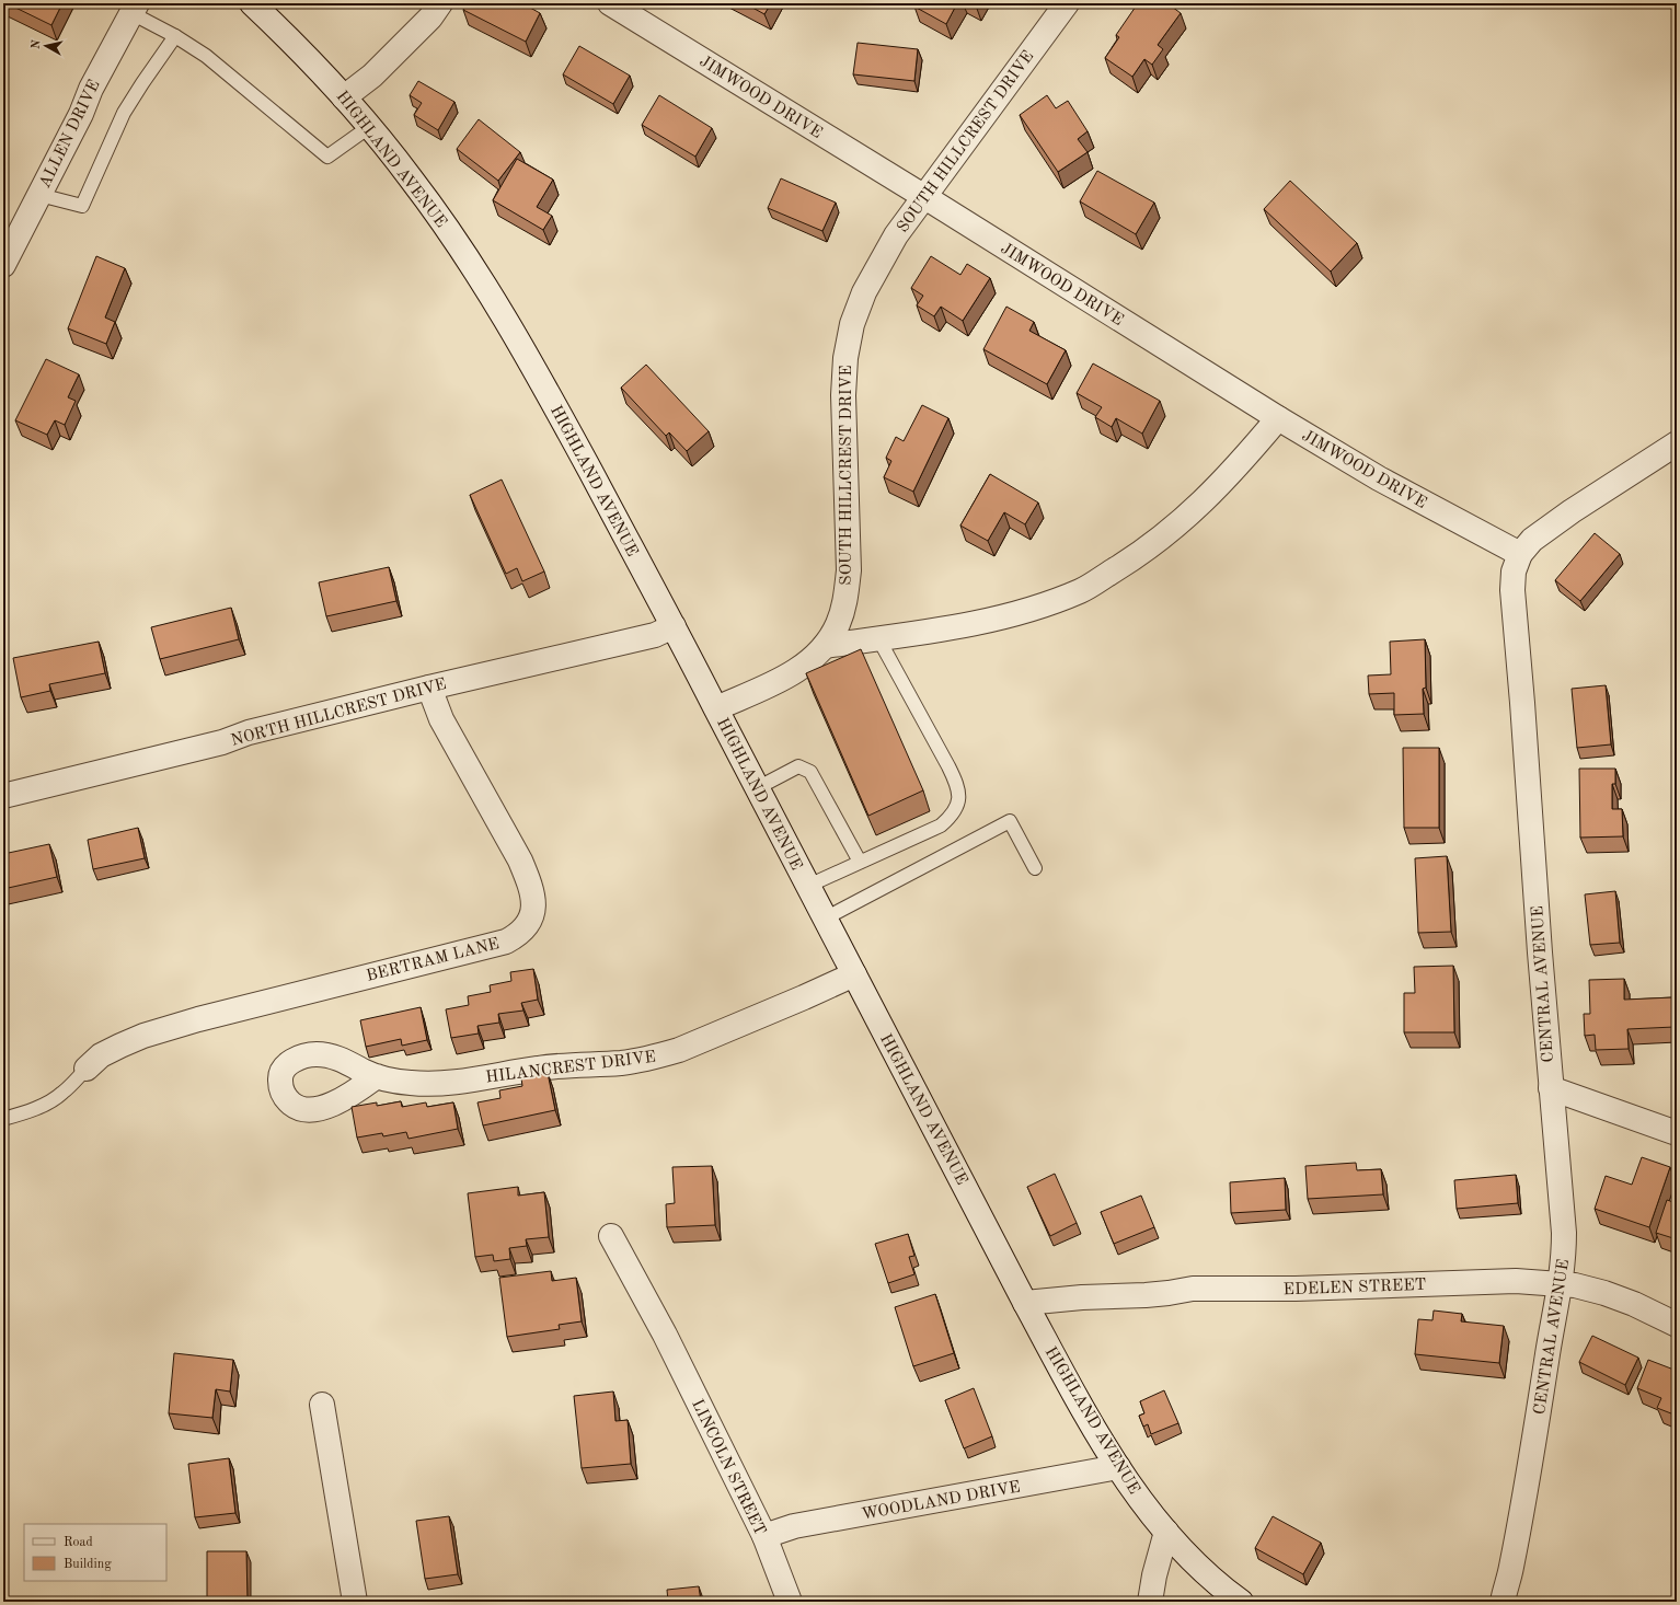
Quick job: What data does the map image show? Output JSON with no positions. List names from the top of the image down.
{
  "streets": {
    "street": [
      "JIMWOOD DRIVE",
      "ALLEN DRIVE",
      "SOUTH HILLCREST DRIVE",
      "HIGHLAND AVENUE",
      "NORTH HILLCREST DRIVE",
      "BERTRAM LANE",
      "CENTRAL AVENUE",
      "HILANCREST DRIVE",
      "EDELEN STREET",
      "LINCOLN STREET",
      "WOODLAND DRIVE"
    ]
  },
  "crossings": [
    ["JIMWOOD DRIVE", "SOUTH HILLCREST DRIVE"],
    ["JIMWOOD DRIVE", "CENTRAL AVENUE"],
    ["SOUTH HILLCREST DRIVE", "HIGHLAND AVENUE"],
    ["HIGHLAND AVENUE", "NORTH HILLCREST DRIVE"],
    ["HIGHLAND AVENUE", "HILANCREST DRIVE"],
    ["HIGHLAND AVENUE", "EDELEN STREET"],
    ["HIGHLAND AVENUE", "WOODLAND DRIVE"],
    ["NORTH HILLCREST DRIVE", "BERTRAM LANE"],
    ["CENTRAL AVENUE", "EDELEN STREET"],
    ["LINCOLN STREET", "WOODLAND DRIVE"]
  ],
  "legend": ["Road", "Building"],
  "north": "left"
}
